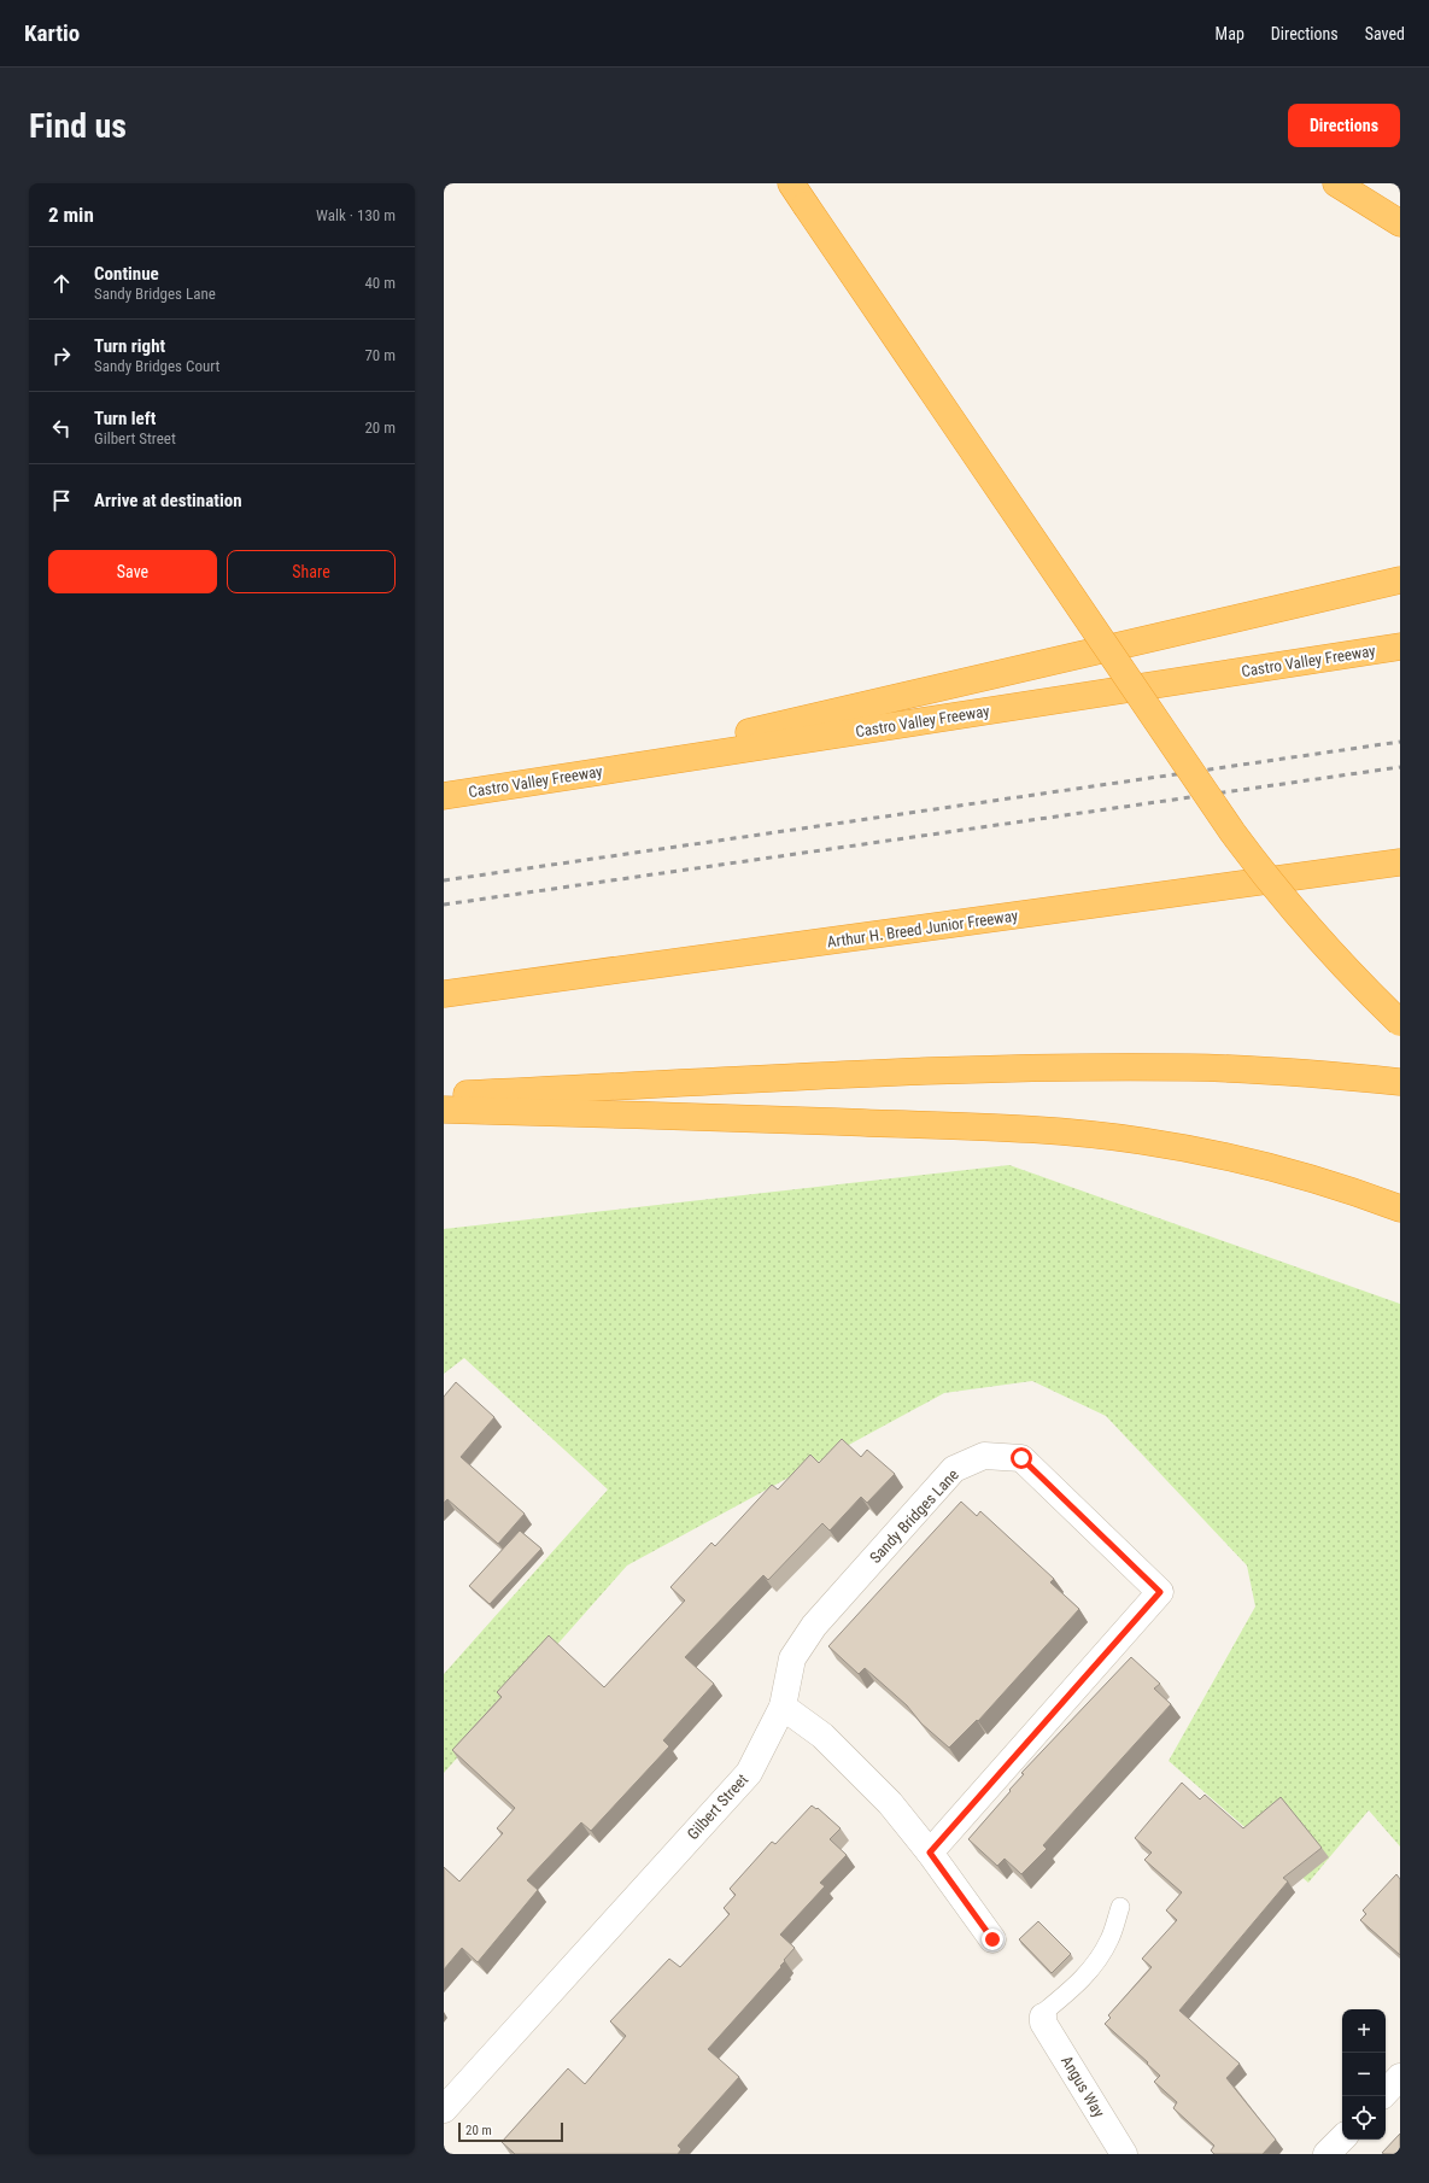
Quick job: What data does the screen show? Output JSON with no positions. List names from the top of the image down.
{
  "streets": {
    "highway": ["Castro Valley Freeway", "Arthur H. Breed Junior Freeway"],
    "street": ["Sandy Bridges Lane", "Gilbert Street", "Angus Way"]
  },
  "crossings": [
    ["Sandy Bridges Lane", "Gilbert Street"]
  ],
  "scale_bar": "20 m",
  "page": {
    "header": "Kartio",
    "nav": ["Map", "Directions", "Saved"],
    "buttons": [
      "Directions",
      ["Save", "Share"]
    ],
    "title": "Find us",
    "heading": ["2 min", "Walk · 130 m"],
    "list": [
      ["Continue", "Sandy Bridges Lane", "40 m"],
      ["Turn right", "Sandy Bridges Court", "70 m"],
      ["Turn left", "Gilbert Street", "20 m"],
      "Arrive at destination"
    ],
    "map_buttons": ["+", "−"],
    "scale": "20 m"
  }
}
